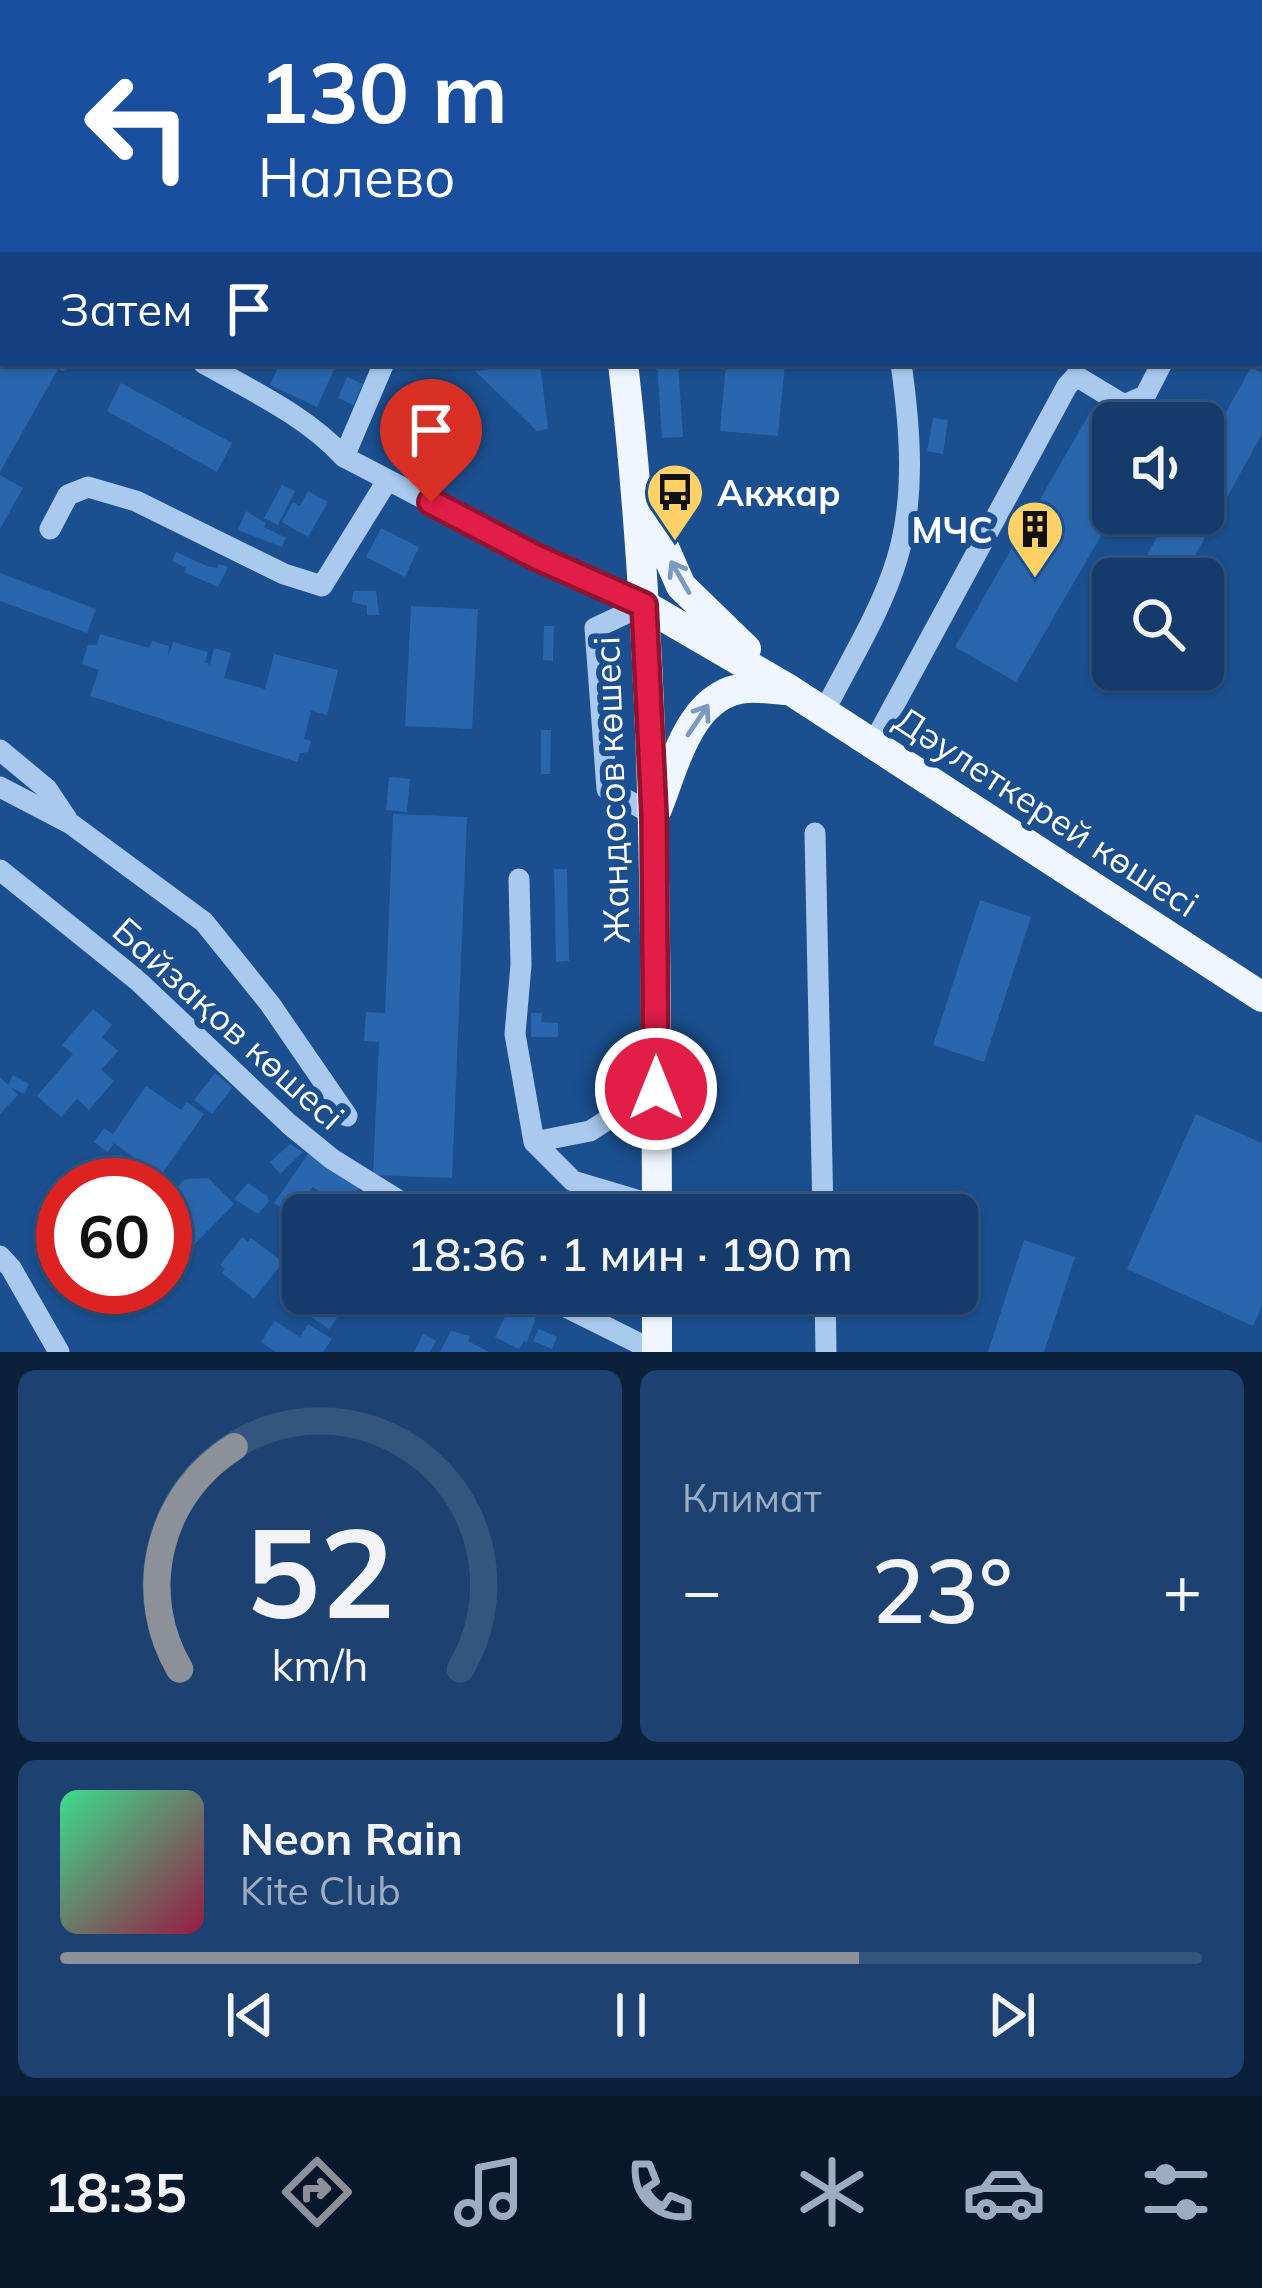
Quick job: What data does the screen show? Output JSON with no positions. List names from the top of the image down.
{
  "streets": {
    "main road": ["Жандосов көшесі", "Дәулеткерей көшесі"],
    "street": ["Байзақов көшесі"]
  },
  "places": {
    "bus stop": ["Акжар"],
    "building": ["МЧС"]
  },
  "page": {
    "turn": ["130 m", "Налево"],
    "then": "Затем",
    "limit": "60",
    "trip": "18:36 · 1 мин · 190 m",
    "tile": "Климат",
    "heat": ["−", "23°", "+"],
    "song": ["Neon Rain", "Kite Club"],
    "tabs": "18:35",
    "gauge": ["52", "km/h"]
  }
}
